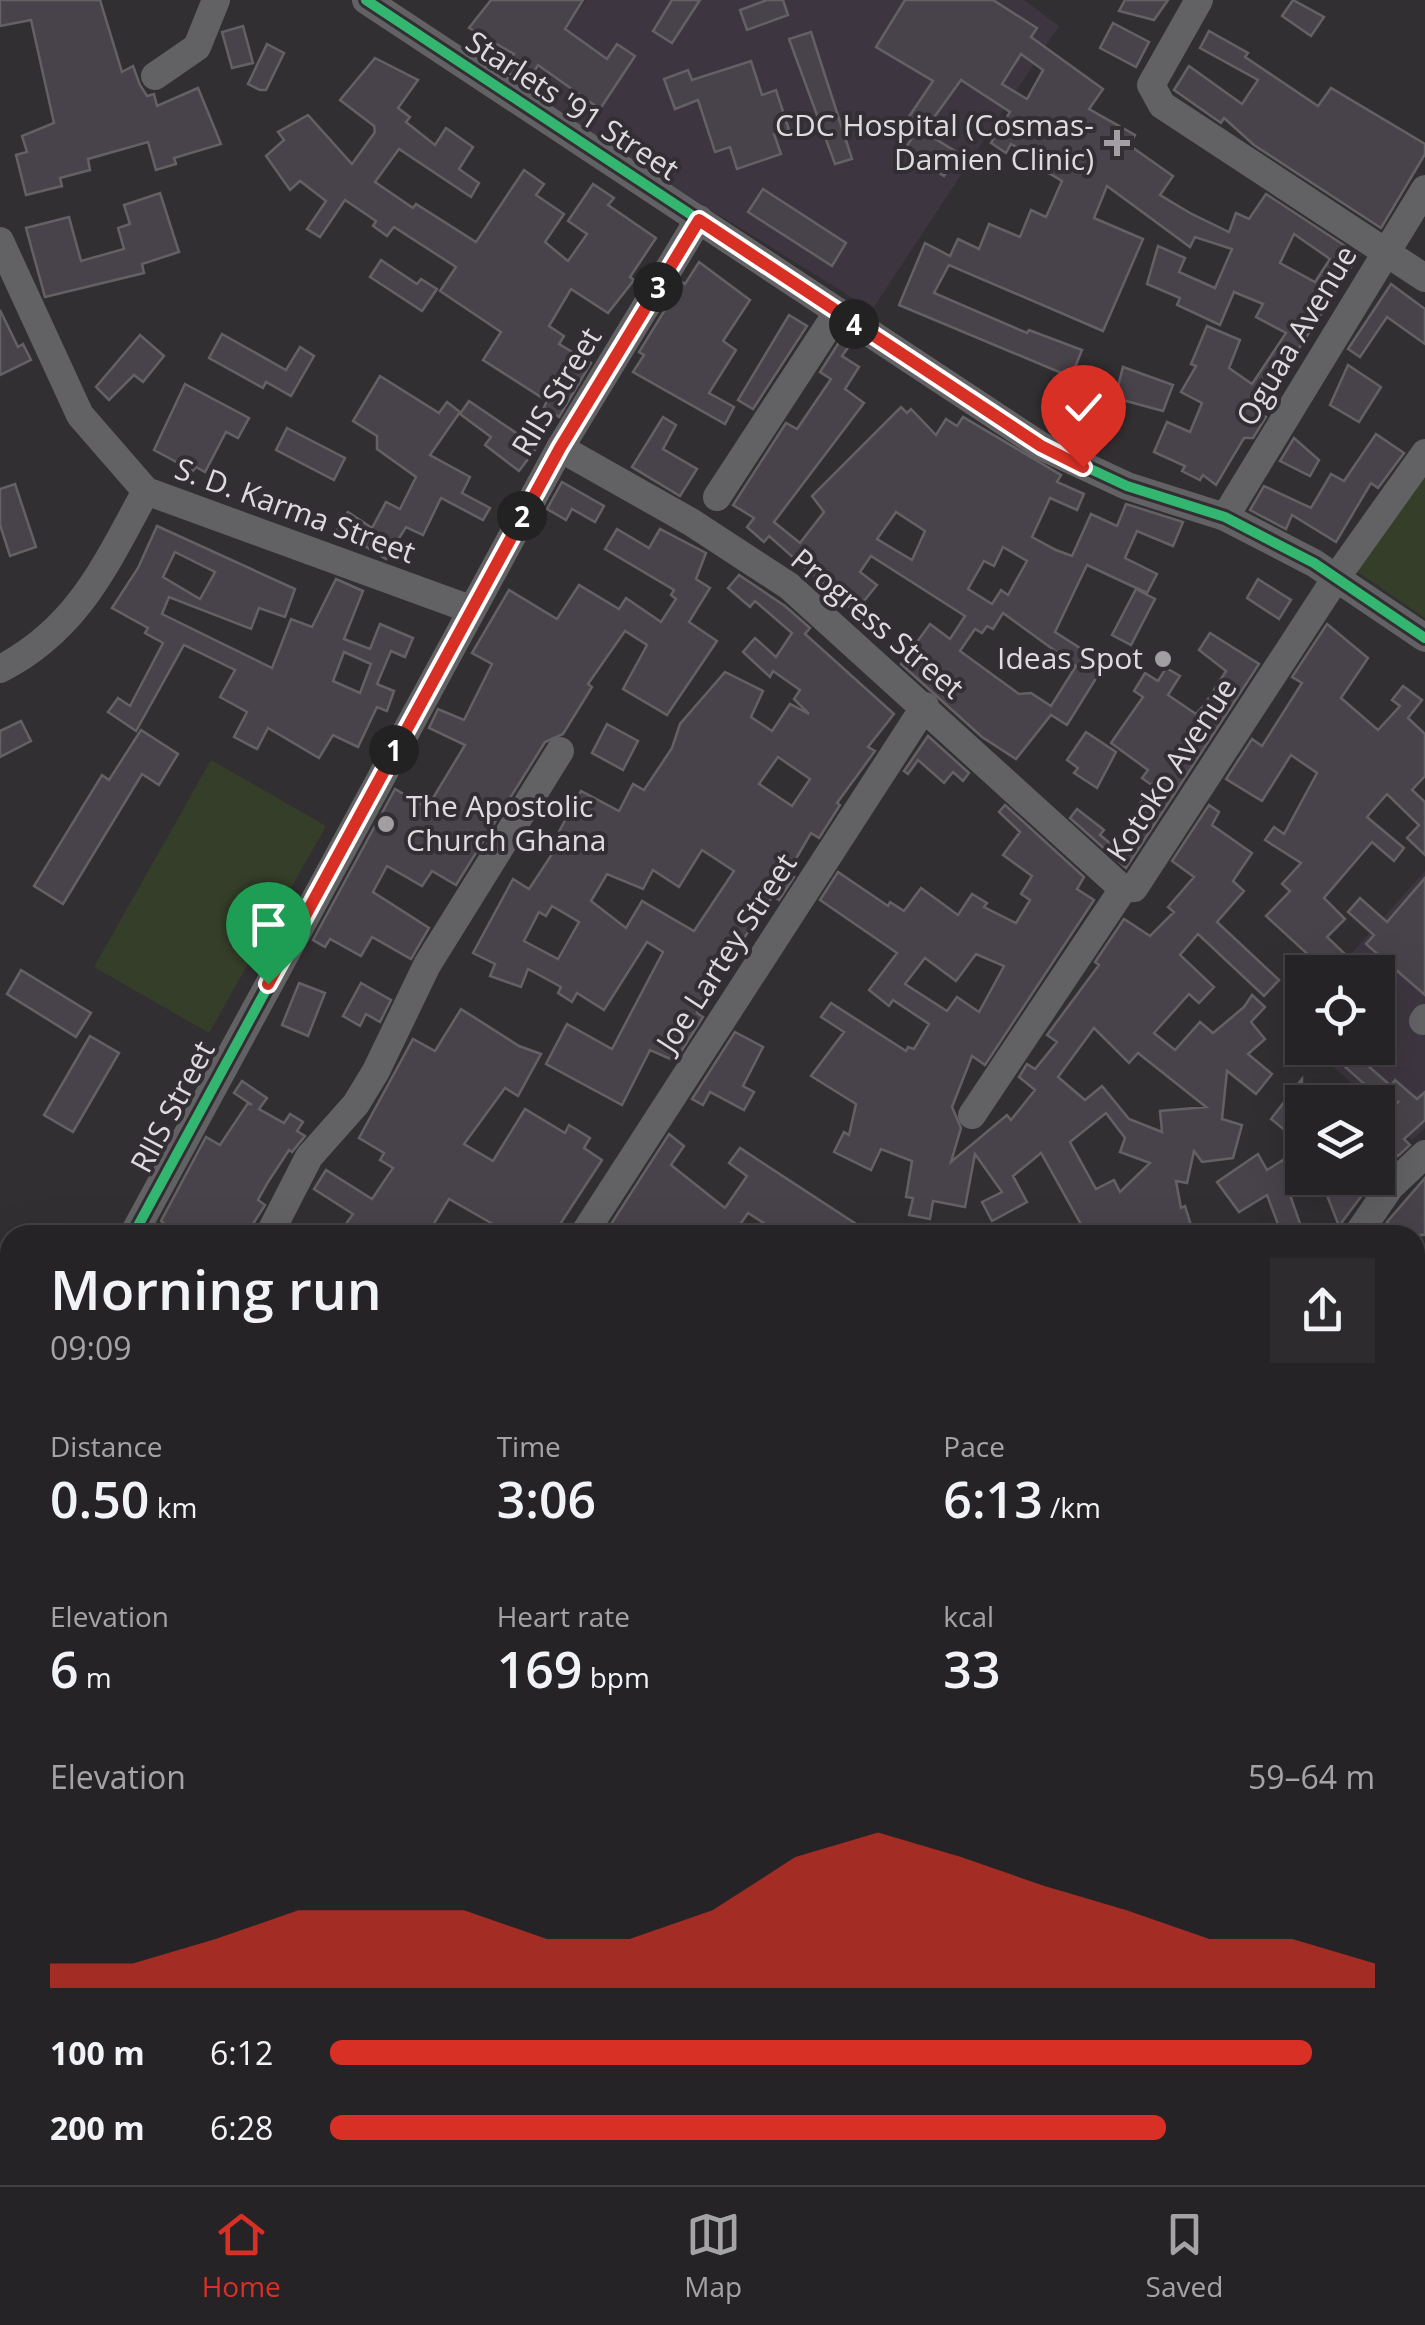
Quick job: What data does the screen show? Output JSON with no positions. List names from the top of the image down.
{
  "streets": {
    "street": [
      "Starlets '91 Street",
      "Oguaa Avenue",
      "RIIS Street",
      "S. D. Karma Street",
      "Progress Street",
      "Kotoko Avenue",
      "Joe Lartey Street"
    ]
  },
  "crossings": [
    ["Starlets '91 Street", "Oguaa Avenue"],
    ["Starlets '91 Street", "RIIS Street"],
    ["Starlets '91 Street", "Kotoko Avenue"],
    ["RIIS Street", "S. D. Karma Street"],
    ["RIIS Street", "Progress Street"],
    ["Progress Street", "Kotoko Avenue"],
    ["Progress Street", "Joe Lartey Street"]
  ],
  "places": {
    "health": ["CDC Hospital (Cosmas- Damien Clinic)"],
    "other": ["Ideas Spot", "The Apostolic Church Ghana"]
  },
  "page": {
    "pins": [
      "3",
      "4",
      "2",
      "1"
    ],
    "heading": ["Morning run", "09:09"],
    "stats": [
      ["Distance", "0.50 km"],
      ["Time", "3:06"],
      ["Pace", "6:13 /km"],
      ["Elevation", "6 m"],
      ["Heart rate", "169 bpm"],
      ["kcal", "33"]
    ],
    "chart": ["Elevation", "59–64 m"],
    "list": [
      {
        "name": "100 m",
        "note": "6:12"
      },
      {
        "name": "200 m",
        "note": "6:28"
      }
    ],
    "tabs": ["Home", "Map", "Saved"]
  }
}
